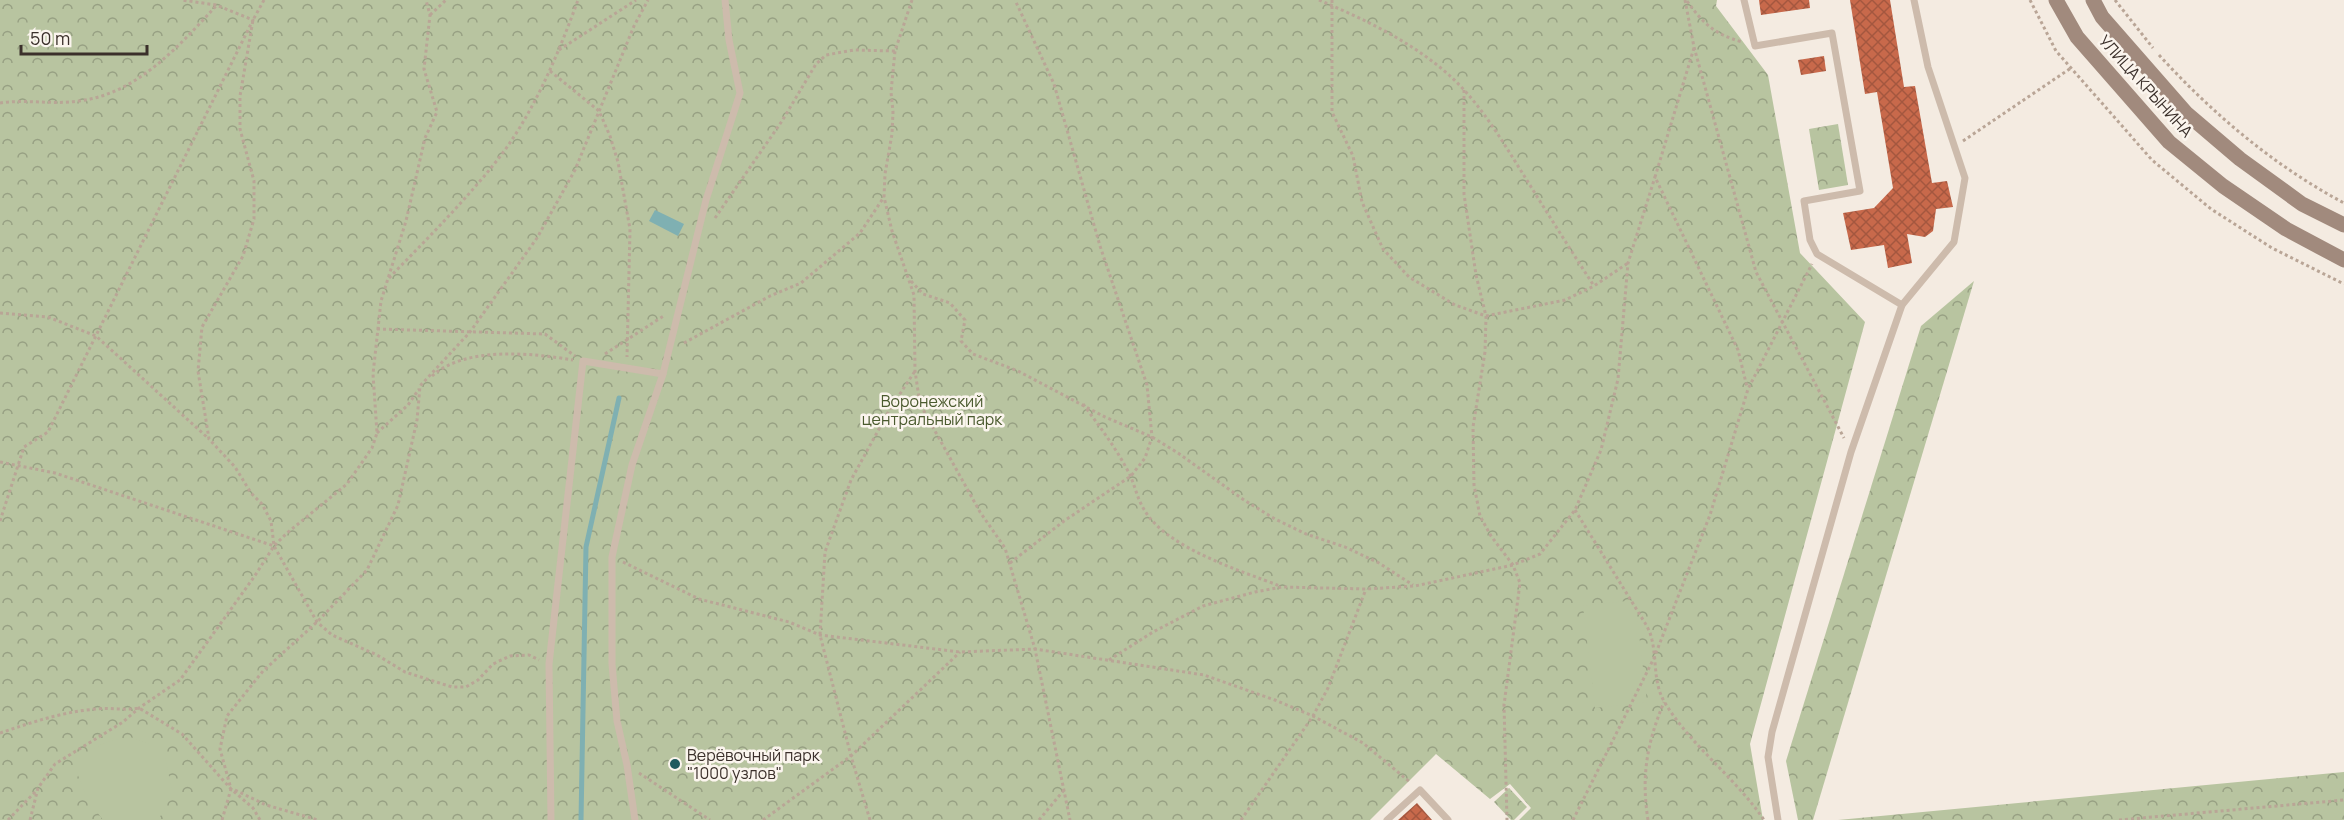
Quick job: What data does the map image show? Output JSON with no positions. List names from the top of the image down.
{
  "streets": {
    "main road": ["УЛИЦА КРЫНИНА"]
  },
  "parks": ["Воронежский центральный парк"],
  "places": ["Верёвочный парк \"1000 узлов\""],
  "scale_bar": "50 m"
}
